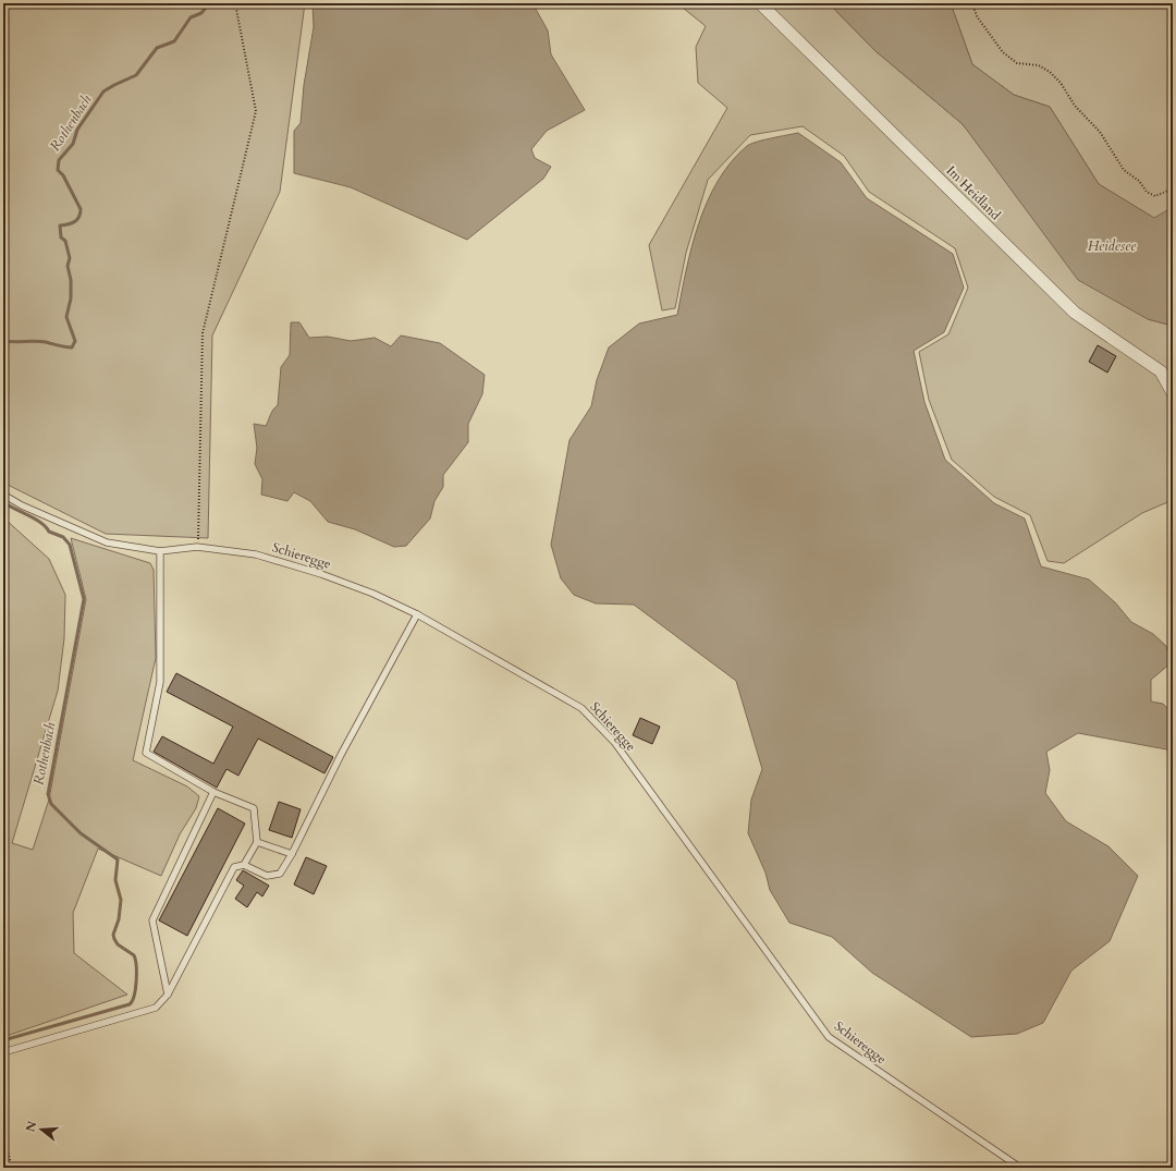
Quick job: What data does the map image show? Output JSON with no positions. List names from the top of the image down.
{
  "streets": {
    "street": ["Im Heidland"],
    "lane": ["Schieregge"]
  },
  "water": ["Rothenbach", "Heidesee"],
  "north": "left"
}
